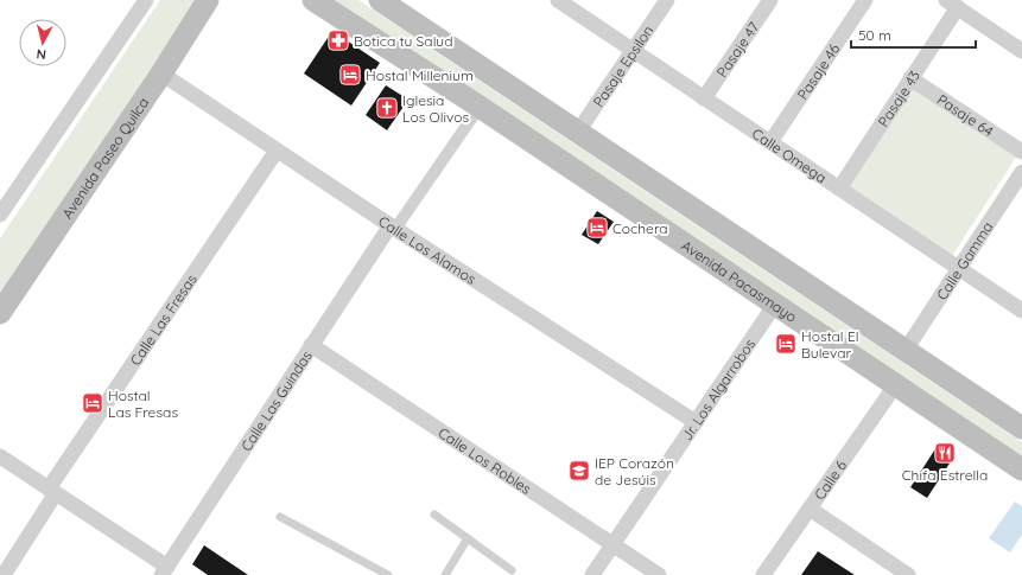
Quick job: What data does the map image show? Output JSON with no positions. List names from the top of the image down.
{
  "streets": {
    "main road": ["Avenida Paseo Quilca", "Avenida Pacasmayo"],
    "street": [
      "Pasaje 47",
      "Pasaje Epsilon",
      "Pasaje 46",
      "Pasaje 43",
      "Pasaje 64",
      "Calle Omega",
      "Calle Los Alamos",
      "Calle Gamma",
      "Calle Las Fresas",
      "Jr. Los Algarrobos",
      "Calle Las Guindas",
      "Calle Los Robles",
      "Calle 6"
    ]
  },
  "crossings": [
    ["Pasaje 47", "Calle Omega"],
    ["Pasaje Epsilon", "Calle Omega"],
    ["Pasaje 46", "Calle Omega"],
    ["Pasaje 43", "Pasaje 64"],
    ["Pasaje 43", "Calle Omega"],
    ["Calle Omega", "Calle Gamma"],
    ["Avenida Paseo Quilca", "Calle Los Alamos"],
    ["Calle Los Alamos", "Calle Las Fresas"],
    ["Calle Los Alamos", "Jr. Los Algarrobos"],
    ["Calle Los Alamos", "Calle Las Guindas"],
    ["Avenida Pacasmayo", "Jr. Los Algarrobos"],
    ["Avenida Pacasmayo", "Calle Las Guindas"],
    ["Avenida Pacasmayo", "Calle 6"],
    ["Jr. Los Algarrobos", "Calle Los Robles"],
    ["Calle Las Guindas", "Calle Los Robles"]
  ],
  "places": {
    "pharmacy": ["Botica tu Salud"],
    "hotel": [
      "Hostal Millenium",
      "Cochera",
      "Hostal El Bulevar",
      "Hostal Las Fresas"
    ],
    "church": ["Iglesia Los Olivos"],
    "restaurant": ["Chifa Estrella"],
    "school or university": ["IEP Corazón de Jesúis"]
  },
  "scale_bar": "50 m",
  "north": "bottom"
}
